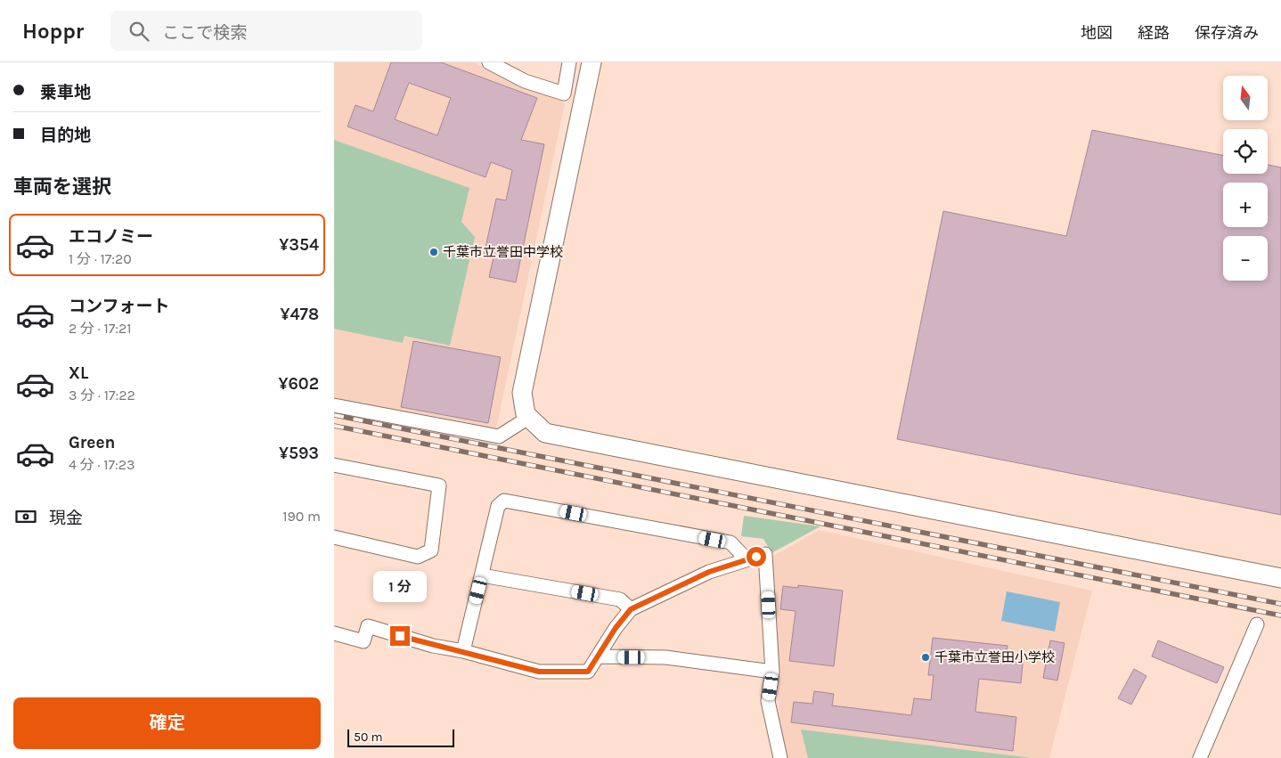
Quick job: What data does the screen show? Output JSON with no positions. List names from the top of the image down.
{
  "places": ["千葉市立誉田中学校", "千葉市立誉田小学校"],
  "scale_bar": "50 m",
  "north": "top",
  "page": {
    "header": "Hoppr",
    "search": "ここで検索",
    "nav": ["地図", "経路", "保存済み"],
    "banner": ["乗車地", "目的地"],
    "map_buttons": ["+", "−"],
    "heading": "車両を選択",
    "list": [
      {
        "name": "エコノミー",
        "note": "1 分 · 17:20",
        "value": "¥354"
      },
      {
        "name": "コンフォート",
        "note": "2 分 · 17:21",
        "value": "¥478"
      },
      {
        "name": "XL",
        "note": "3 分 · 17:22",
        "value": "¥602"
      },
      {
        "name": "Green",
        "note": "4 分 · 17:23",
        "value": "¥593"
      }
    ],
    "pay": ["現金", "190 m"],
    "bubble": "1 分",
    "buttons": "確定",
    "scale": "50 m"
  }
}
